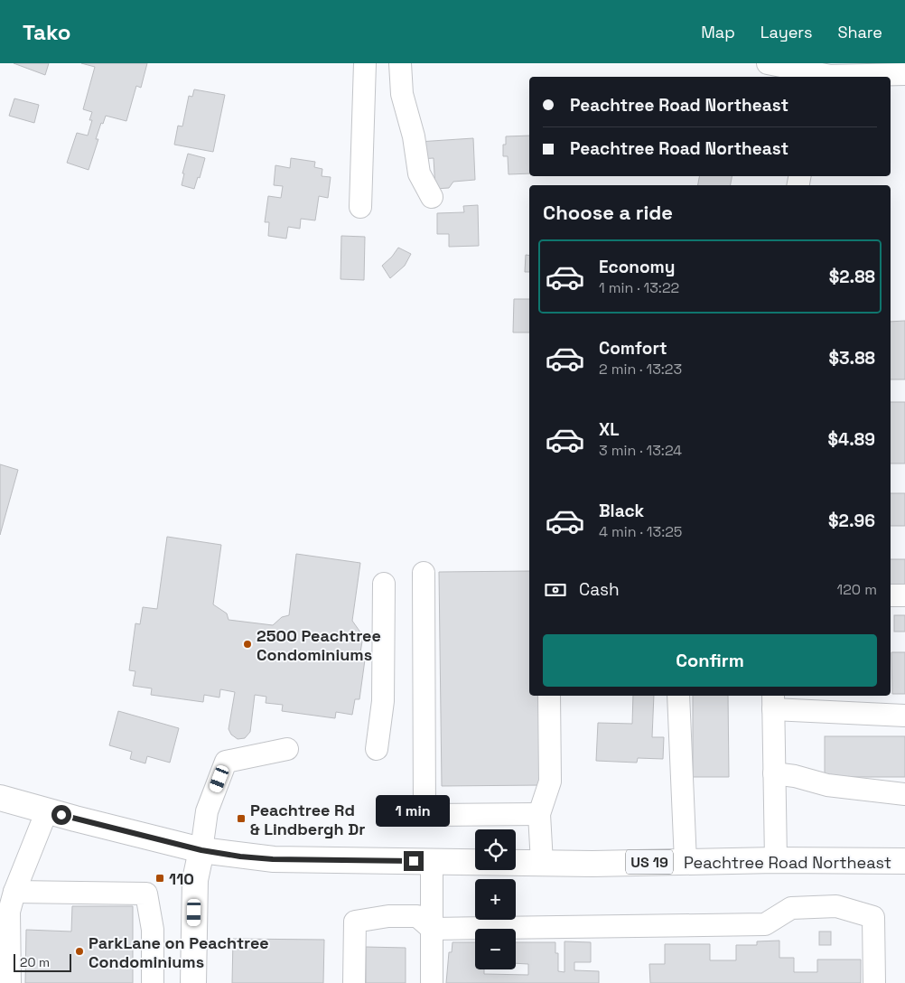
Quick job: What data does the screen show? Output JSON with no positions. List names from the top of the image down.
{
  "streets": {
    "main road": ["US 19", "Peachtree Road Northeast"]
  },
  "places": {
    "other": ["2500 Peachtree Condominiums", "ParkLane on Peachtree Condominiums"],
    "transit": ["Peachtree Rd & Lindbergh Dr", "110"]
  },
  "scale_bar": "20 m",
  "page": {
    "header": "Tako",
    "nav": ["Map", "Layers", "Share"],
    "banner": ["Peachtree Road Northeast", "Peachtree Road Northeast"],
    "heading": "Choose a ride",
    "list": [
      {
        "name": "Economy",
        "note": "1 min · 13:22",
        "value": "$2.88"
      },
      {
        "name": "Comfort",
        "note": "2 min · 13:23",
        "value": "$3.88"
      },
      {
        "name": "XL",
        "note": "3 min · 13:24",
        "value": "$4.89"
      },
      {
        "name": "Black",
        "note": "4 min · 13:25",
        "value": "$2.96"
      }
    ],
    "pay": ["Cash", "120 m"],
    "buttons": "Confirm",
    "bubble": "1 min",
    "map_buttons": ["+", "−"],
    "scale": "20 m"
  }
}
